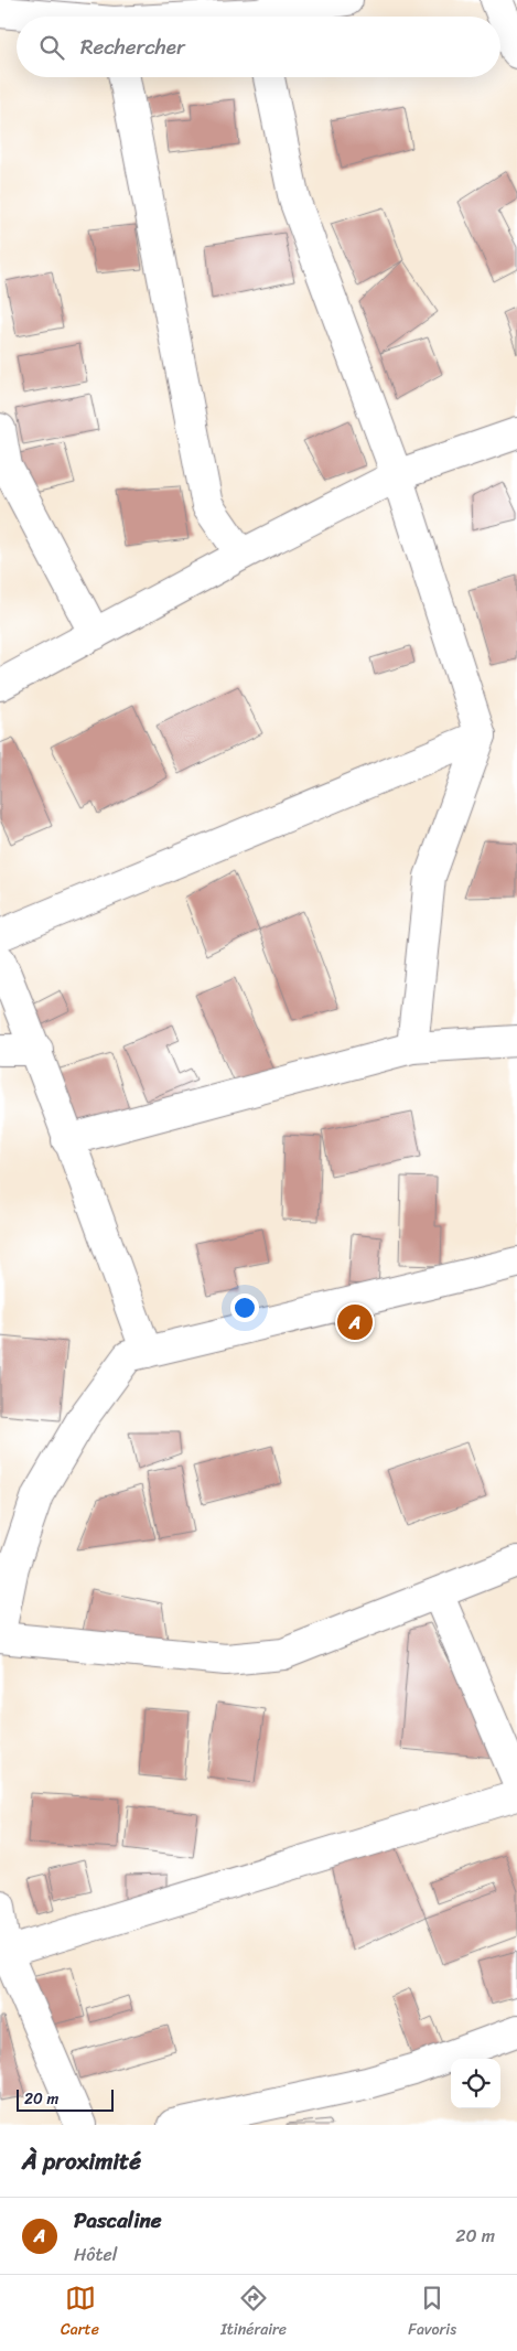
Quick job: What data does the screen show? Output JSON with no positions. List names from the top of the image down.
{
  "scale_bar": "20 m",
  "page": {
    "search": "Rechercher",
    "pins": "A",
    "scale": "20 m",
    "heading": "À proximité",
    "list": [
      {
        "mark": "A",
        "name": "Pascaline",
        "note": "Hôtel",
        "value": "20 m"
      }
    ],
    "nav": ["Carte", "Itinéraire", "Favoris"]
  }
}
